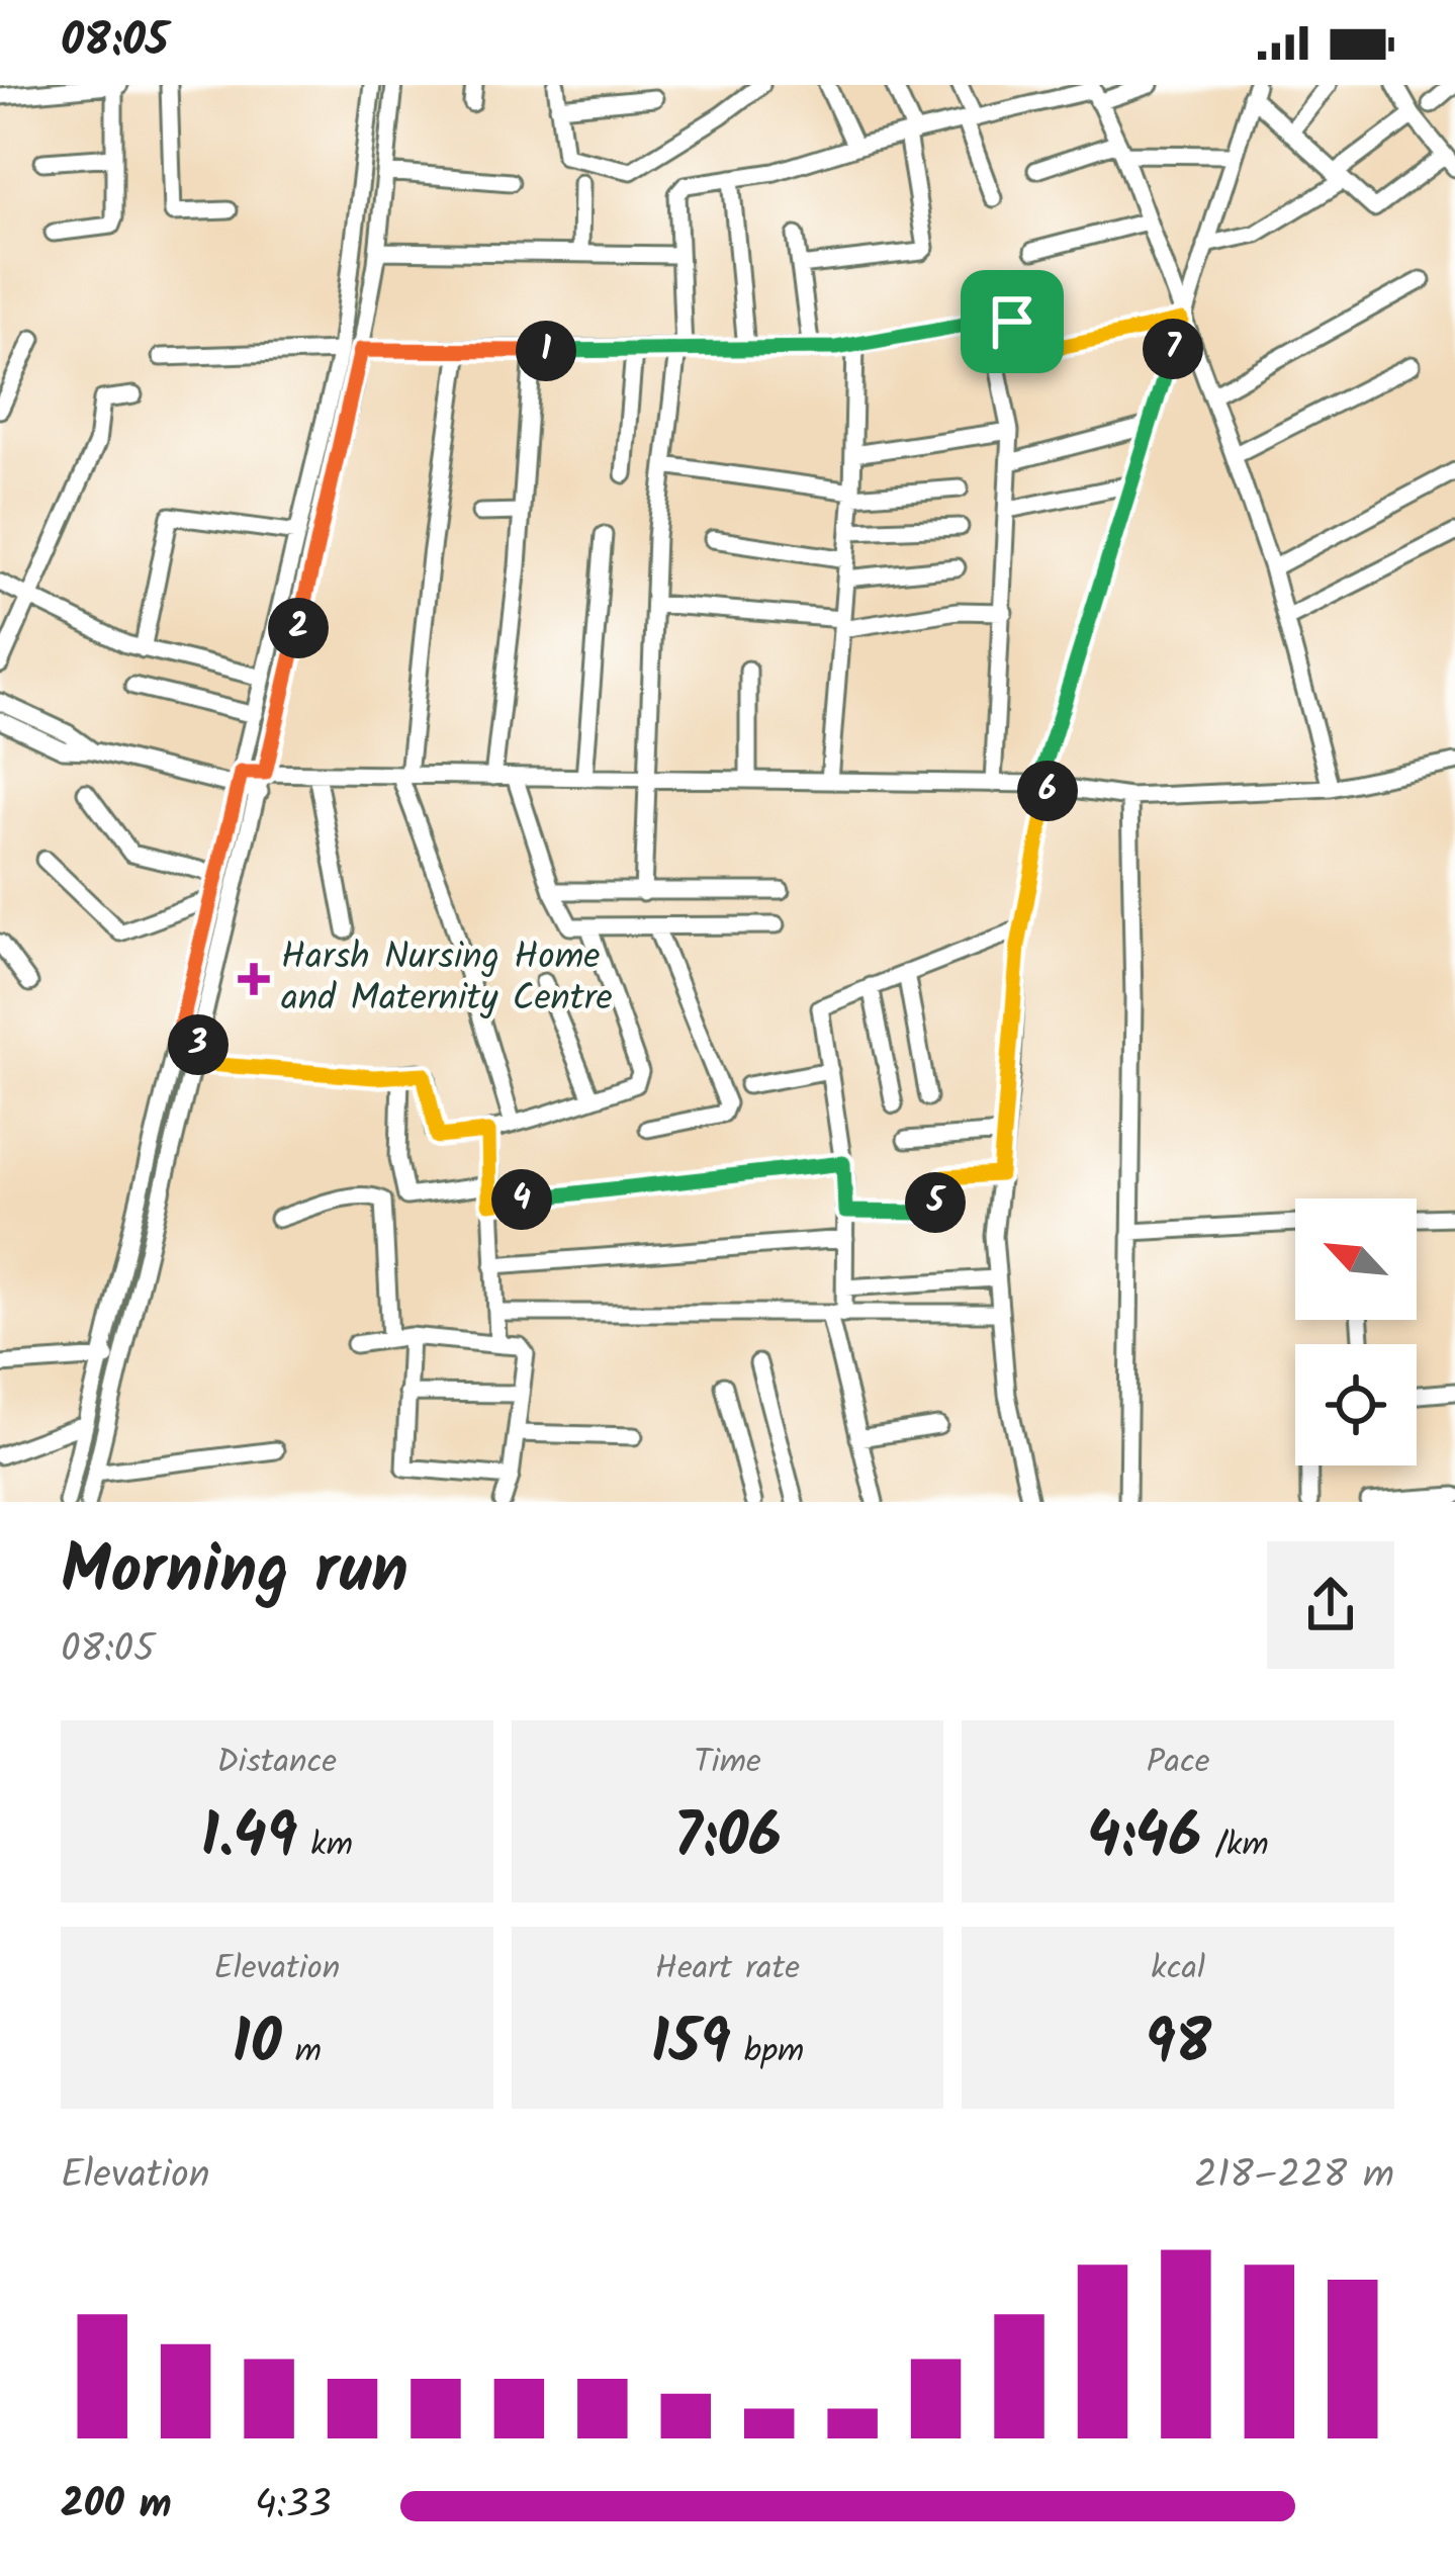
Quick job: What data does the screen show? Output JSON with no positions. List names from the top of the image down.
{
  "places": {
    "health": ["Harsh Nursing Home and Maternity Centre"]
  },
  "north": "top left",
  "page": {
    "status": "08:05",
    "pins": [
      "7",
      "1",
      "2",
      "6",
      "3",
      "4",
      "5"
    ],
    "heading": ["Morning run", "08:05"],
    "stats": [
      ["Distance", "1.49 km"],
      ["Time", "7:06"],
      ["Pace", "4:46 /km"],
      ["Elevation", "10 m"],
      ["Heart rate", "159 bpm"],
      ["kcal", "98"]
    ],
    "chart": ["Elevation", "218–228 m"],
    "list": [
      {
        "name": "200 m",
        "note": "4:33"
      }
    ]
  }
}
